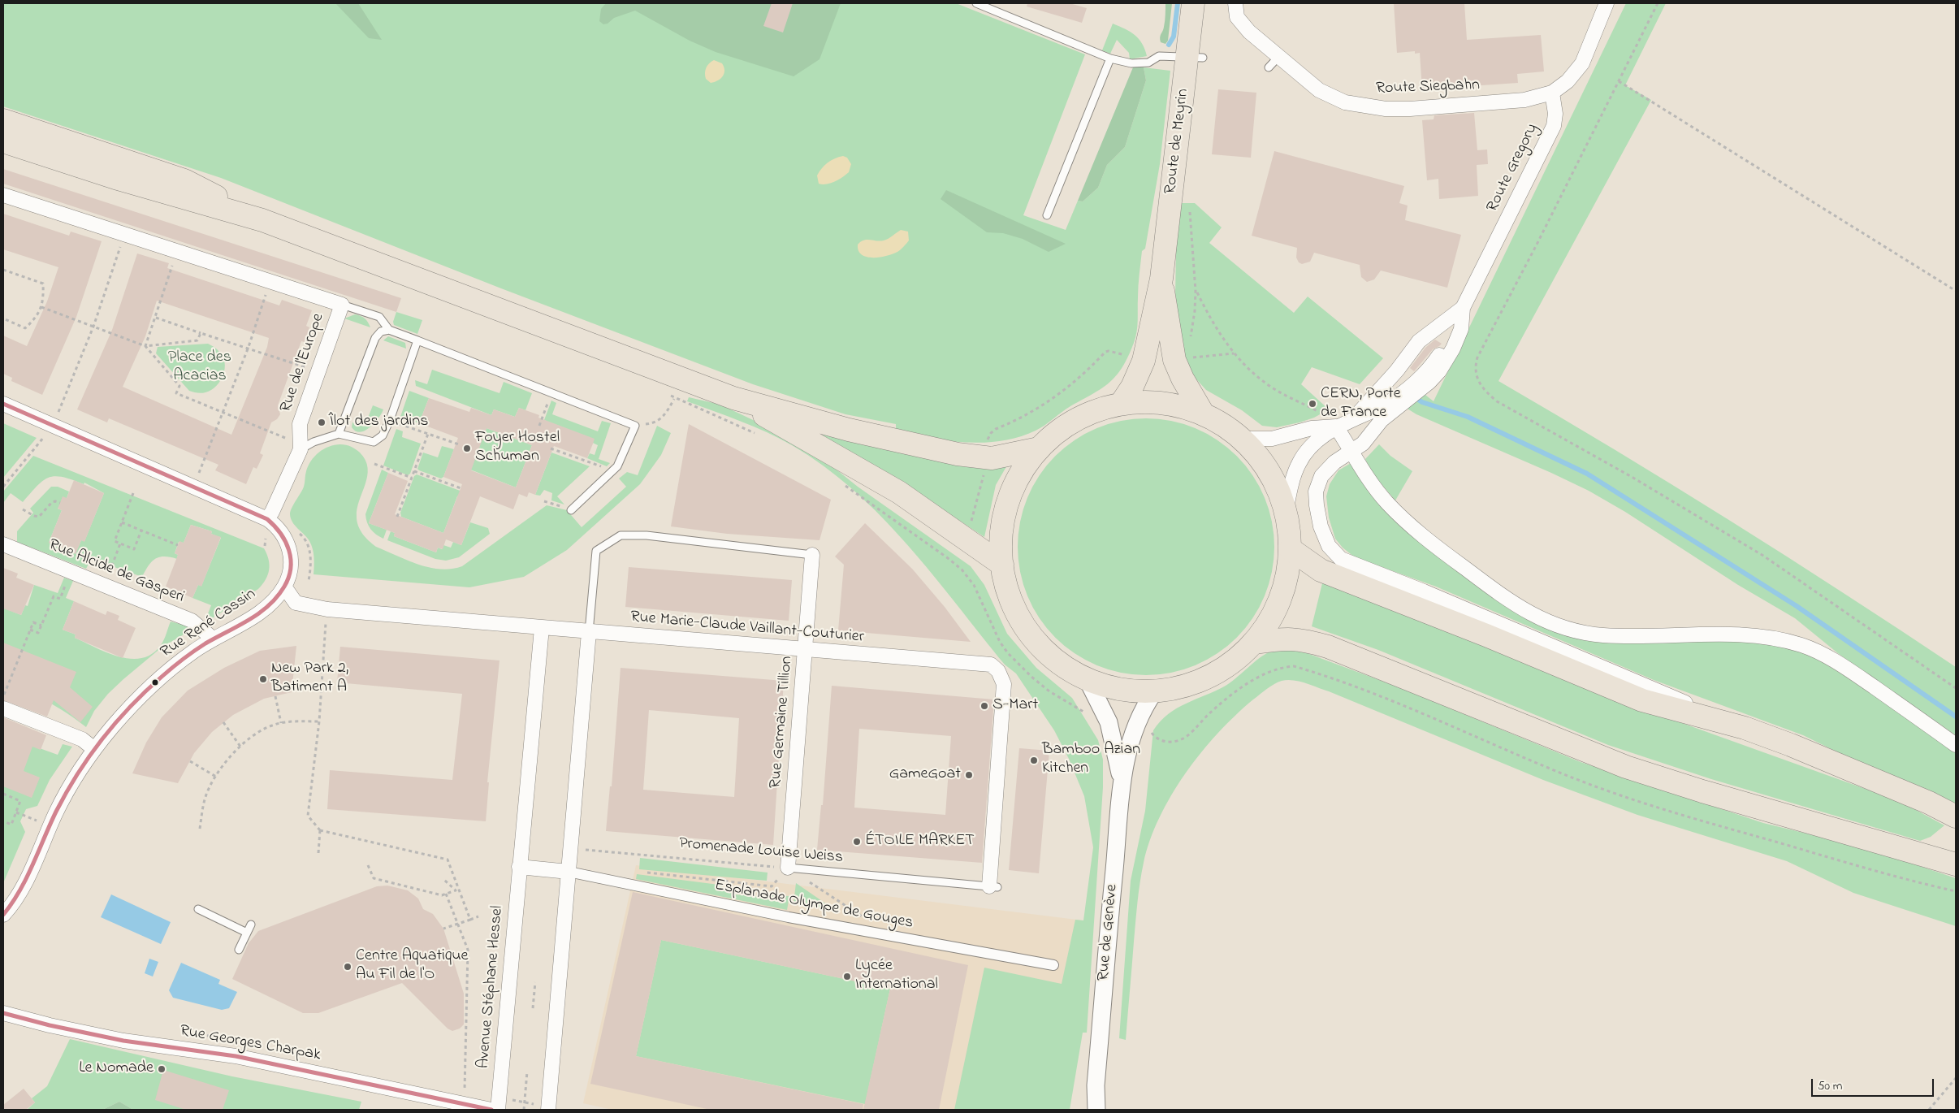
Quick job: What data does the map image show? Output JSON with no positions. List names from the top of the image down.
{
  "streets": {
    "main road": ["Route de Meyrin"],
    "street": [
      "Route Siegbahn",
      "Route Gregory",
      "Rue de l'Europe",
      "Rue Alcide de Gasperi",
      "Rue René Cassin",
      "Rue Marie-Claude Vaillant-Couturier",
      "Rue Germaine Tillion",
      "Esplanade Olympe de Gouges",
      "Rue de Genève",
      "Avenue Stéphane Hessel",
      "Rue Georges Charpak"
    ],
    "lane": ["Promenade Louise Weiss"]
  },
  "crossings": [
    ["Route Siegbahn", "Route Gregory"],
    ["Rue de l'Europe", "Rue René Cassin"],
    ["Rue Alcide de Gasperi", "Rue René Cassin"],
    ["Rue René Cassin", "Rue Marie-Claude Vaillant-Couturier"],
    ["Rue Marie-Claude Vaillant-Couturier", "Rue Germaine Tillion"],
    ["Rue Marie-Claude Vaillant-Couturier", "Promenade Louise Weiss"],
    ["Rue Marie-Claude Vaillant-Couturier", "Avenue Stéphane Hessel"],
    ["Rue Germaine Tillion", "Promenade Louise Weiss"]
  ],
  "parks": ["Place des Acacias"],
  "places": [
    "CERN, Porte de France",
    "Îlot des jardins",
    "Foyer Hostel Schuman",
    "New Park 2, Batiment A",
    "S-Mart",
    "Bamboo Azian Kitchen",
    "GameGoat",
    "ÉTOILE MARKET",
    "Centre Aquatique Au Fil de l'O",
    "Lycée International",
    "Le Nomade"
  ],
  "scale_bar": "50 m"
}
